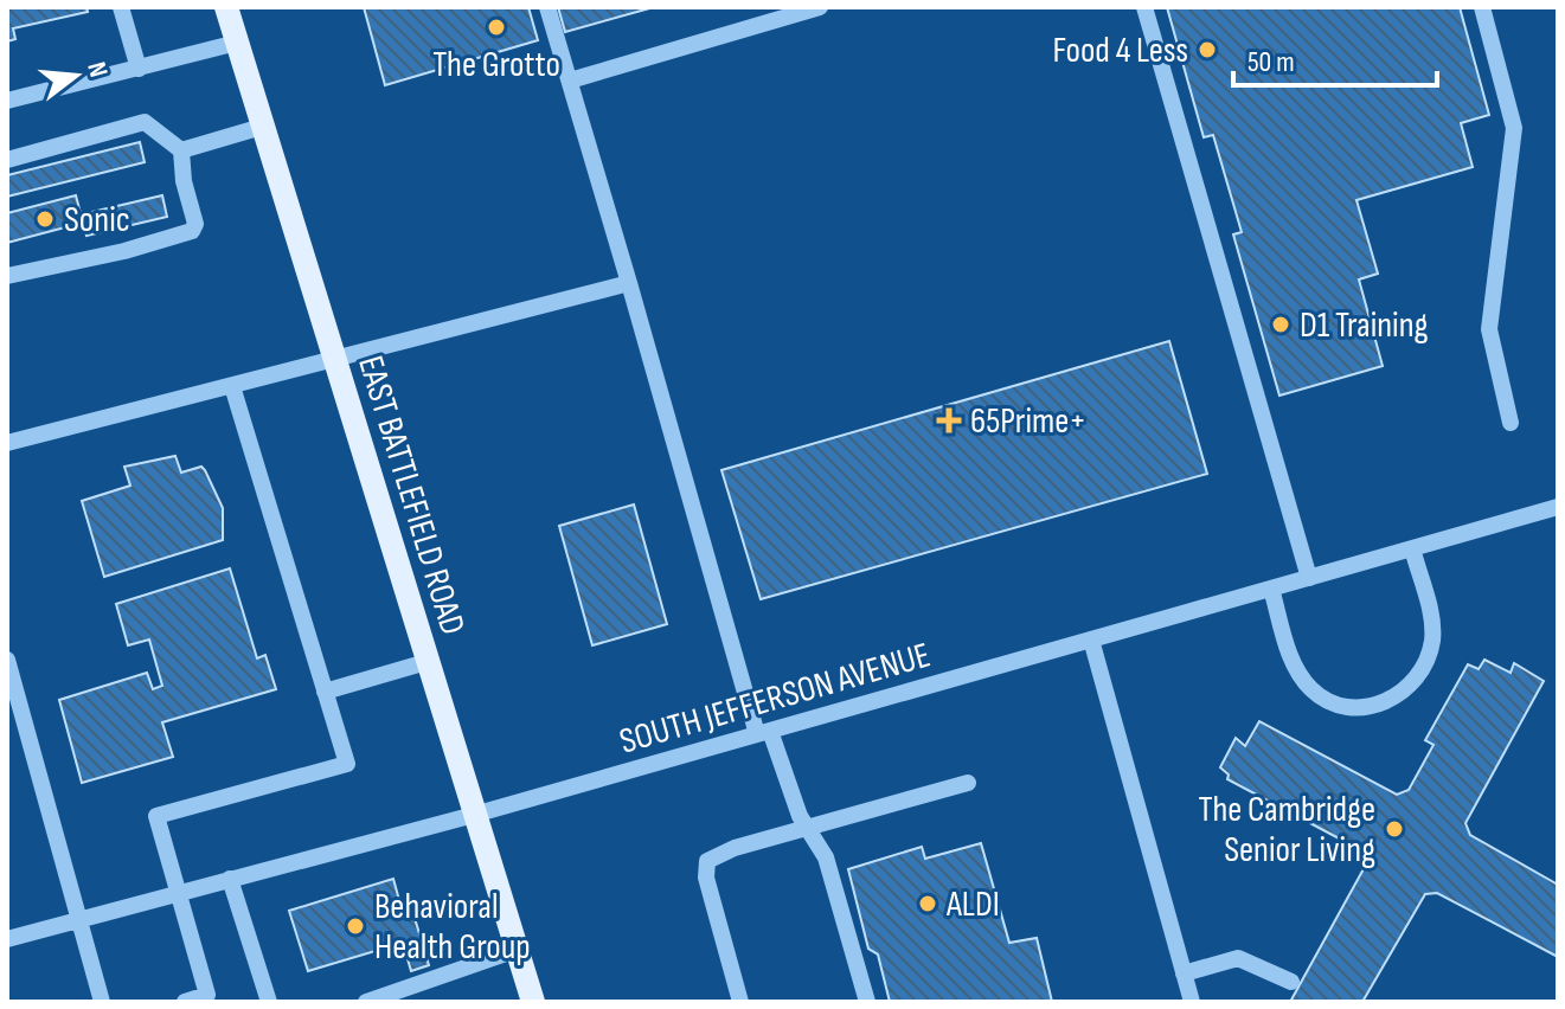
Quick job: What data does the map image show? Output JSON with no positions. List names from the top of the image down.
{
  "streets": {
    "main road": ["EAST BATTLEFIELD ROAD"],
    "street": ["SOUTH JEFFERSON AVENUE"]
  },
  "crossings": [
    ["EAST BATTLEFIELD ROAD", "SOUTH JEFFERSON AVENUE"]
  ],
  "places": {
    "other": [
      "The Grotto",
      "Food 4 Less",
      "Sonic",
      "D1 Training",
      "The Cambridge Senior Living",
      "ALDI",
      "Behavioral Health Group"
    ],
    "health": ["65Prime+"]
  },
  "scale_bar": "50 m",
  "north": "right"
}
